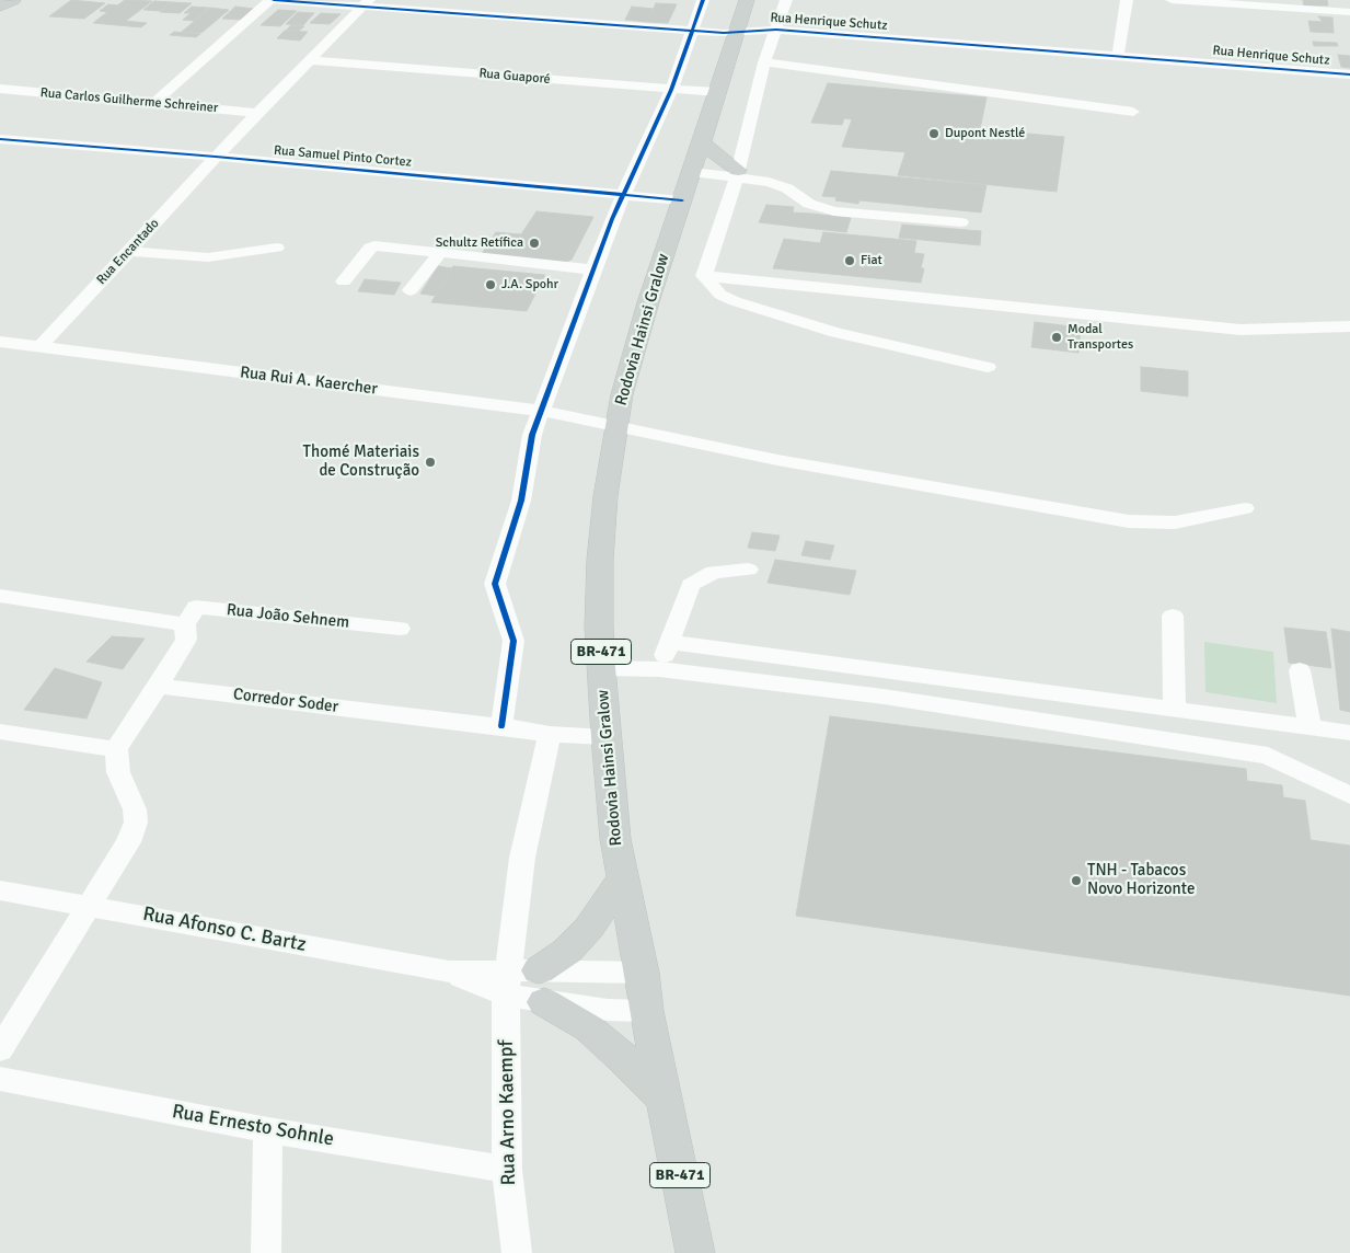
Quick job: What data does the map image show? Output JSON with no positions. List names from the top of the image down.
{
  "streets": {
    "main road": ["Rodovia Hainsi Gralow", "BR-471"],
    "street": [
      "Rua Henrique Schutz",
      "Rua Guaporé",
      "Rua Carlos Guilherme Schreiner",
      "Rua Samuel Pinto Cortez",
      "Rua Encantado",
      "Rua Rui A. Kaercher",
      "Rua João Sehnem",
      "Corredor Soder",
      "Rua Afonso C. Bartz",
      "Rua Arno Kaempf",
      "Rua Ernesto Sohnle"
    ]
  },
  "crossings": [
    ["Rua Henrique Schutz", "Rua Encantado"],
    ["Rua Henrique Schutz", "Rodovia Hainsi Gralow"],
    ["Rua Guaporé", "Rua Encantado"],
    ["Rua Guaporé", "Rodovia Hainsi Gralow"],
    ["Rua Carlos Guilherme Schreiner", "Rua Encantado"],
    ["Rua Samuel Pinto Cortez", "Rua Encantado"],
    ["Rua Samuel Pinto Cortez", "Rodovia Hainsi Gralow"],
    ["Rua Encantado", "Rua Rui A. Kaercher"],
    ["Rodovia Hainsi Gralow", "Rua Rui A. Kaercher"],
    ["Rodovia Hainsi Gralow", "Corredor Soder"],
    ["Rodovia Hainsi Gralow", "Rua Afonso C. Bartz"],
    ["Corredor Soder", "Rua Arno Kaempf"],
    ["Rua Afonso C. Bartz", "Rua Arno Kaempf"],
    ["Rua Arno Kaempf", "Rua Ernesto Sohnle"]
  ],
  "places": [
    "Dupont Nestlé",
    "Schultz Retífica",
    "Fiat",
    "J.A. Spohr",
    "Modal Transportes",
    "Thomé Materiais de Construção",
    "TNH - Tabacos Novo Horizonte"
  ]
}
